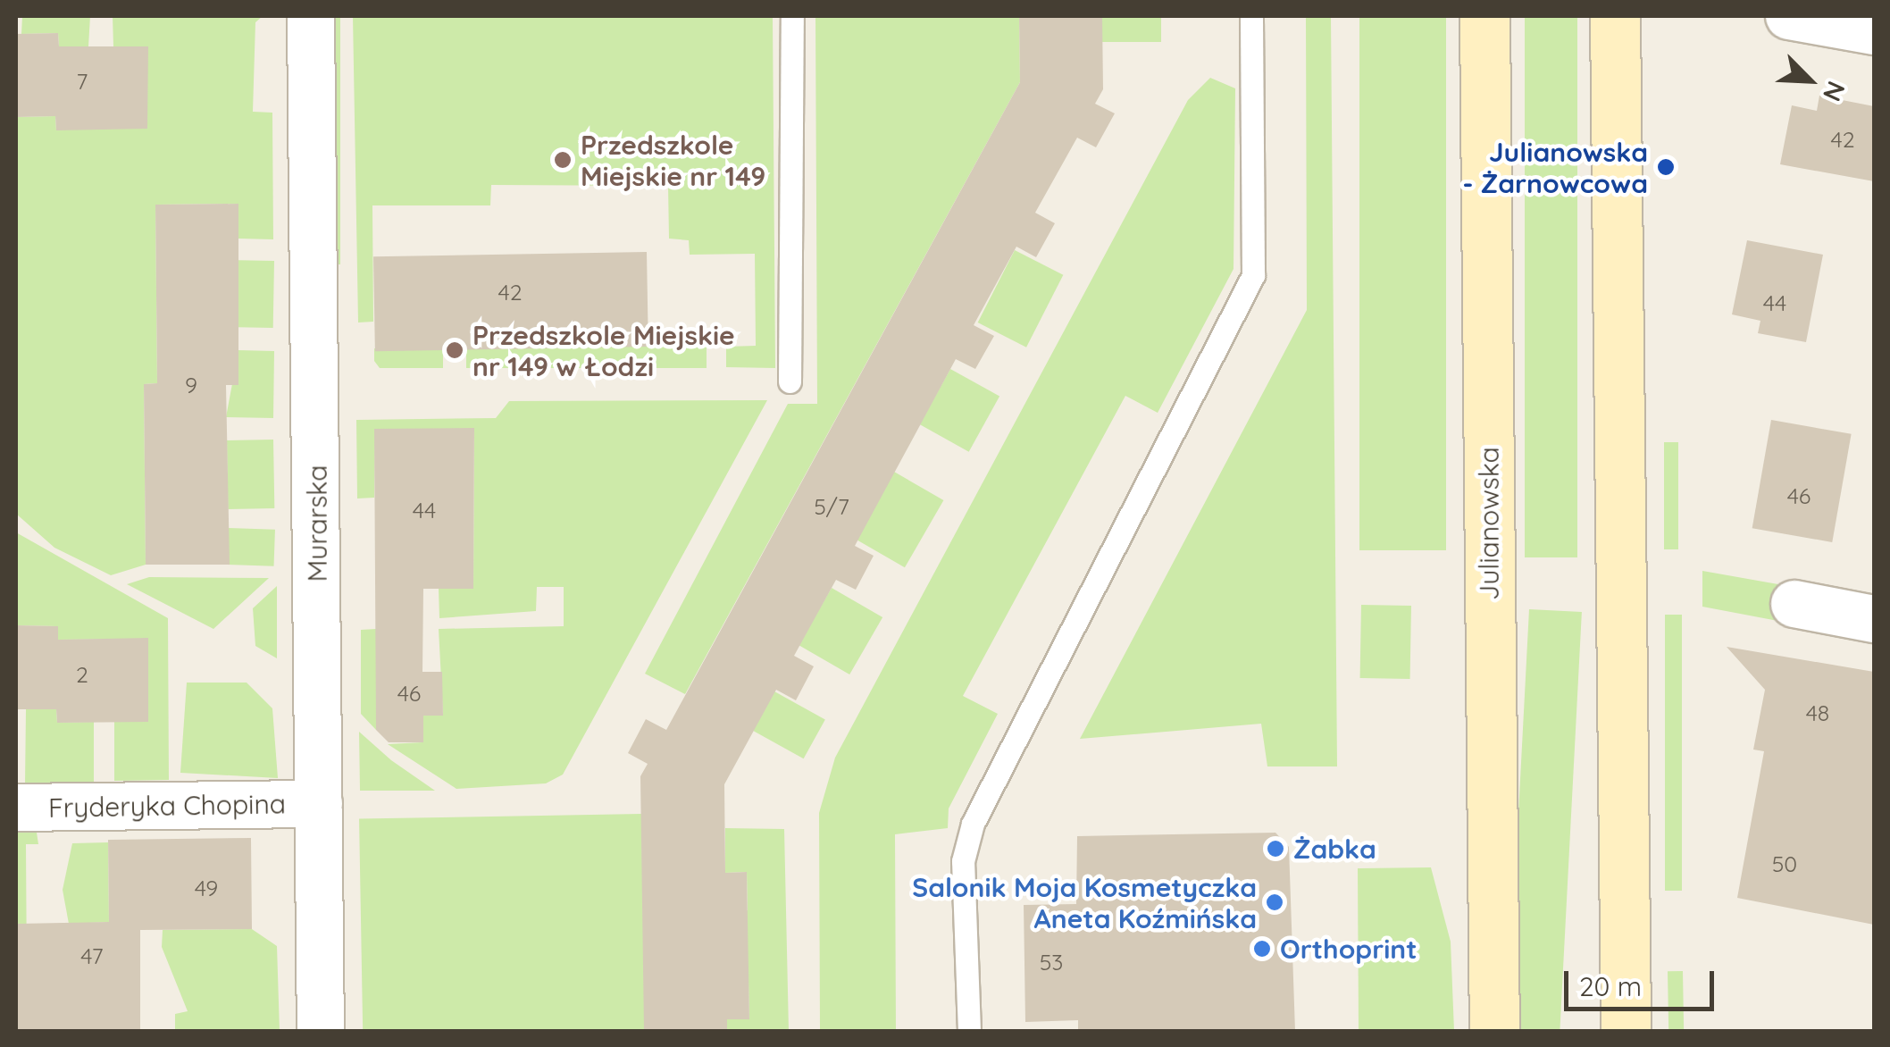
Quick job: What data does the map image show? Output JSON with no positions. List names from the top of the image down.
{
  "streets": {
    "main road": ["Julianowska"],
    "street": ["Murarska", "Fryderyka Chopina"]
  },
  "crossings": [
    ["Murarska", "Fryderyka Chopina"]
  ],
  "places": [
    "Przedszkole Miejskie nr 149",
    "Julianowska - Żarnowcowa",
    "Przedszkole Miejskie nr 149 w Łodzi",
    "Żabka",
    "Salonik Moja Kosmetyczka Aneta Koźmińska",
    "Orthoprint"
  ],
  "house_numbers": [
    "7",
    "42",
    "42",
    "44",
    "9",
    "46",
    "5/7",
    "44",
    "2",
    "46",
    "48",
    "50",
    "49",
    "47",
    "53"
  ],
  "scale_bar": "20 m",
  "north": "bottom right"
}
